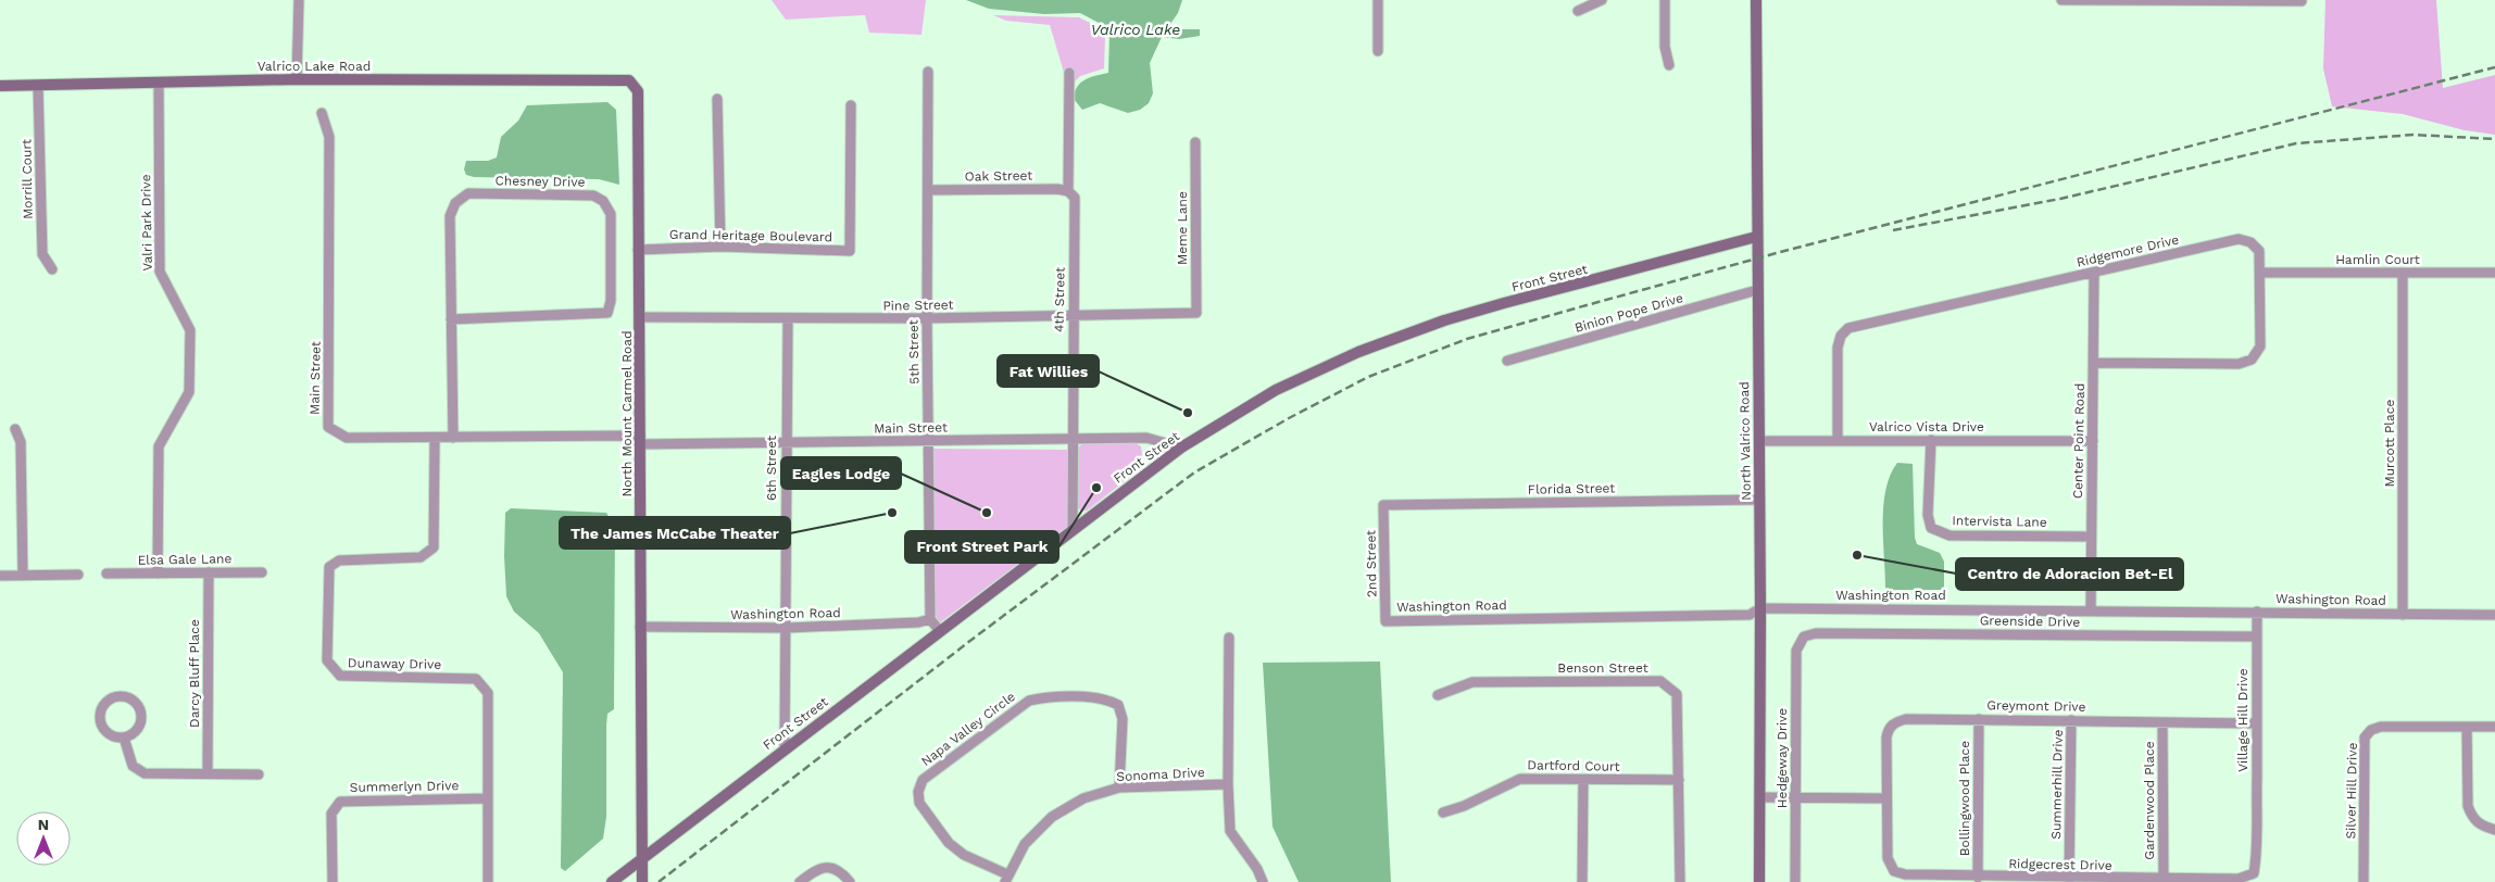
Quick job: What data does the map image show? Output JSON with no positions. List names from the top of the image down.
{
  "streets": {
    "street": [
      "Valrico Lake Road",
      "Oak Street",
      "Morrill Court",
      "Chesney Drive",
      "Valri Park Drive",
      "Meme Lane",
      "Grand Heritage Boulevard",
      "Ridgemore Drive",
      "Hamlin Court",
      "Front Street",
      "4th Street",
      "Pine Street",
      "Binion Pope Drive",
      "5th Street",
      "Main Street",
      "North Mount Carmel Road",
      "Valrico Vista Drive",
      "North Valrico Road",
      "Center Point Road",
      "Murcott Place",
      "6th Street",
      "Florida Street",
      "Intervista Lane",
      "Elsa Gale Lane",
      "2nd Street",
      "Washington Road",
      "Greenside Drive",
      "Dunaway Drive",
      "Benson Street",
      "Darcy Bluff Place",
      "Greymont Drive",
      "Village Hill Drive",
      "Napa Valley Circle",
      "Hedgeway Drive",
      "Dartford Court",
      "Sonoma Drive",
      "Summerhill Drive",
      "Summerlyn Drive",
      "Silver Hill Drive",
      "Bollingwood Place",
      "Gardenwood Place",
      "Ridgecrest Drive"
    ]
  },
  "crossings": [
    ["Valrico Lake Road", "Morrill Court"],
    ["Valrico Lake Road", "Valri Park Drive"],
    ["Valrico Lake Road", "North Mount Carmel Road"],
    ["Oak Street", "4th Street"],
    ["Oak Street", "5th Street"],
    ["Chesney Drive", "Main Street"],
    ["Valri Park Drive", "Elsa Gale Lane"],
    ["Meme Lane", "Pine Street"],
    ["Grand Heritage Boulevard", "North Mount Carmel Road"],
    ["Ridgemore Drive", "Hamlin Court"],
    ["Ridgemore Drive", "Valrico Vista Drive"],
    ["Ridgemore Drive", "Center Point Road"],
    ["Hamlin Court", "Murcott Place"],
    ["Front Street", "4th Street"],
    ["Front Street", "Main Street"],
    ["Front Street", "North Mount Carmel Road"],
    ["Front Street", "North Valrico Road"],
    ["Front Street", "6th Street"],
    ["4th Street", "Pine Street"],
    ["4th Street", "Main Street"],
    ["Pine Street", "5th Street"],
    ["Pine Street", "North Mount Carmel Road"],
    ["Pine Street", "6th Street"],
    ["Binion Pope Drive", "North Valrico Road"],
    ["5th Street", "Main Street"],
    ["5th Street", "Washington Road"],
    ["Main Street", "North Mount Carmel Road"],
    ["Main Street", "6th Street"],
    ["Main Street", "Dunaway Drive"],
    ["North Mount Carmel Road", "Washington Road"],
    ["Valrico Vista Drive", "North Valrico Road"],
    ["Valrico Vista Drive", "Center Point Road"],
    ["Valrico Vista Drive", "Intervista Lane"],
    ["North Valrico Road", "Florida Street"],
    ["North Valrico Road", "Washington Road"],
    ["Center Point Road", "Intervista Lane"],
    ["Center Point Road", "Washington Road"],
    ["Murcott Place", "Washington Road"],
    ["6th Street", "Washington Road"],
    ["Florida Street", "2nd Street"],
    ["Elsa Gale Lane", "Darcy Bluff Place"],
    ["2nd Street", "Washington Road"],
    ["Washington Road", "Village Hill Drive"],
    ["Greenside Drive", "Village Hill Drive"],
    ["Greenside Drive", "Hedgeway Drive"],
    ["Dunaway Drive", "Summerlyn Drive"],
    ["Benson Street", "Dartford Court"],
    ["Greymont Drive", "Village Hill Drive"],
    ["Greymont Drive", "Summerhill Drive"],
    ["Greymont Drive", "Bollingwood Place"],
    ["Greymont Drive", "Gardenwood Place"],
    ["Greymont Drive", "Ridgecrest Drive"],
    ["Village Hill Drive", "Ridgecrest Drive"],
    ["Napa Valley Circle", "Sonoma Drive"],
    ["Summerhill Drive", "Ridgecrest Drive"],
    ["Bollingwood Place", "Ridgecrest Drive"],
    ["Gardenwood Place", "Ridgecrest Drive"]
  ],
  "water": ["Valrico Lake"],
  "places": [
    "Fat Willies",
    "Front Street Park",
    "The James McCabe Theater",
    "Eagles Lodge",
    "Centro de Adoracion Bet-El"
  ],
  "north": "top"
}
